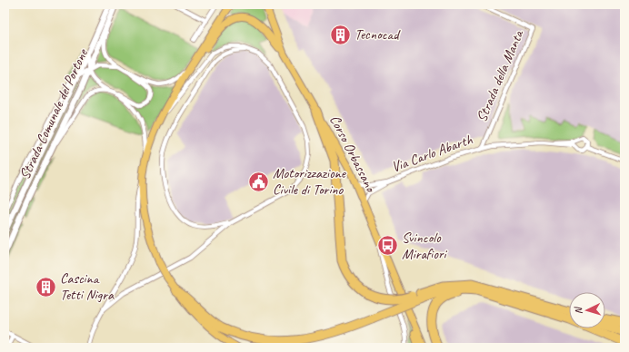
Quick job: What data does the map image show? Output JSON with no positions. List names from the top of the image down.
{
  "streets": {
    "main road": ["Corso Orbassano"],
    "street": ["Strada della Manta", "Strada Comunale del Portone", "Via Carlo Abarth"]
  },
  "crossings": [
    ["Strada della Manta", "Via Carlo Abarth"],
    ["Corso Orbassano", "Via Carlo Abarth"]
  ],
  "places": {
    "building": ["Tecnocad", "Cascina Tetti Nigra"],
    "public building": ["Motorizzazione Civile di Torino"],
    "bus stop": ["Svincolo Mirafiori"]
  },
  "north": "left"
}
